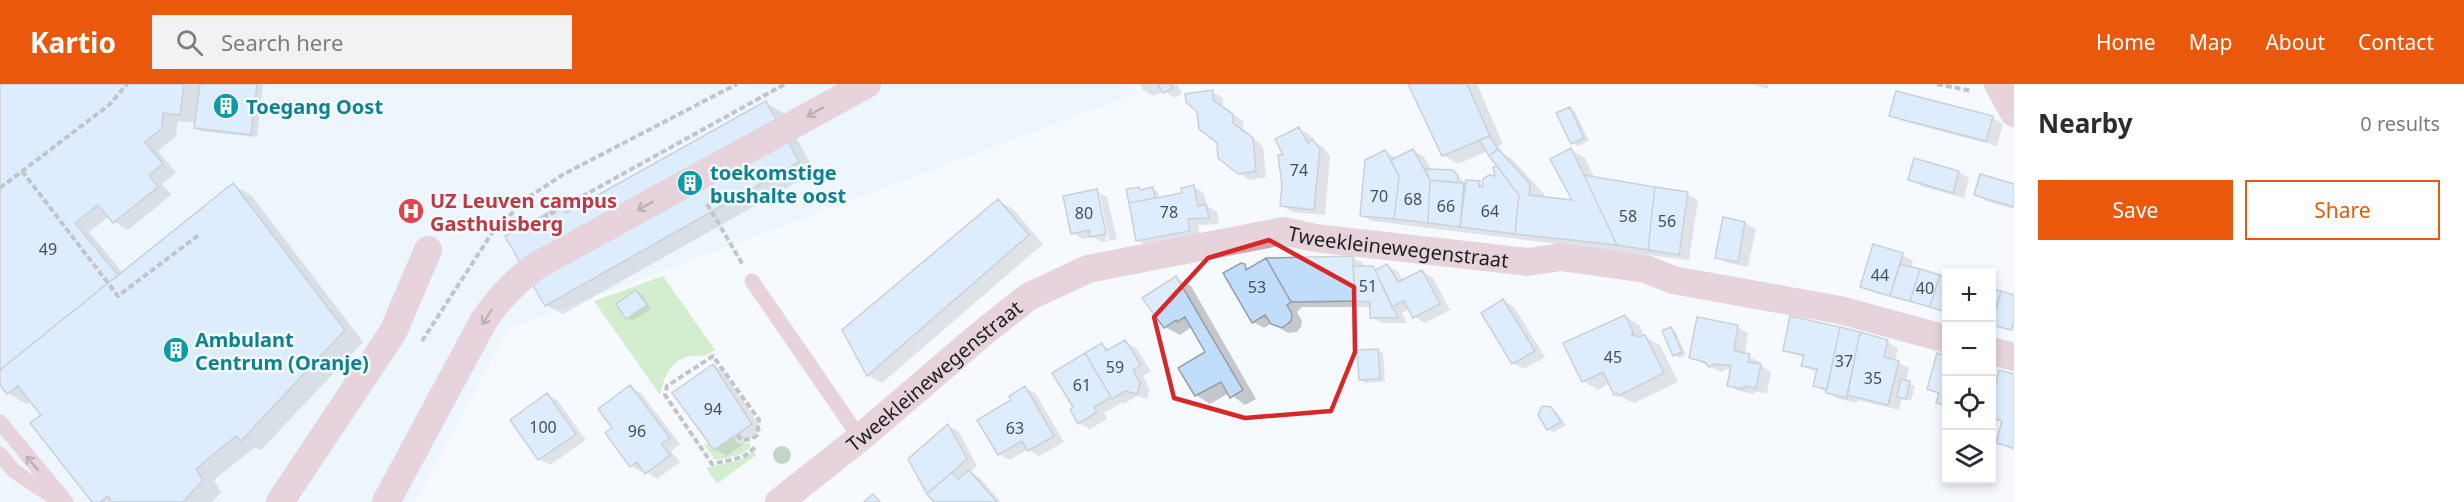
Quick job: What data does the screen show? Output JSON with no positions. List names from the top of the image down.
{
  "streets": {
    "street": ["Tweekleinewegenstraat"]
  },
  "places": {
    "building": ["Toegang Oost", "toekomstige bushalte oost", "Ambulant Centrum (Oranje)"],
    "hospital": ["UZ Leuven campus Gasthuisberg"]
  },
  "house_numbers": [
    "74",
    "70",
    "68",
    "66",
    "64",
    "78",
    "80",
    "58",
    "56",
    "49",
    "44",
    "51",
    "53",
    "40",
    "45",
    "37",
    "59",
    "35",
    "61",
    "94",
    "100",
    "63",
    "96"
  ],
  "page": {
    "header": "Kartio",
    "search": "Search here",
    "nav": [
      "Home",
      "Map",
      "About",
      "Contact"
    ],
    "heading": ["Nearby", "0 results"],
    "buttons": ["Save", "Share"],
    "map_buttons": ["+", "−"]
  }
}
